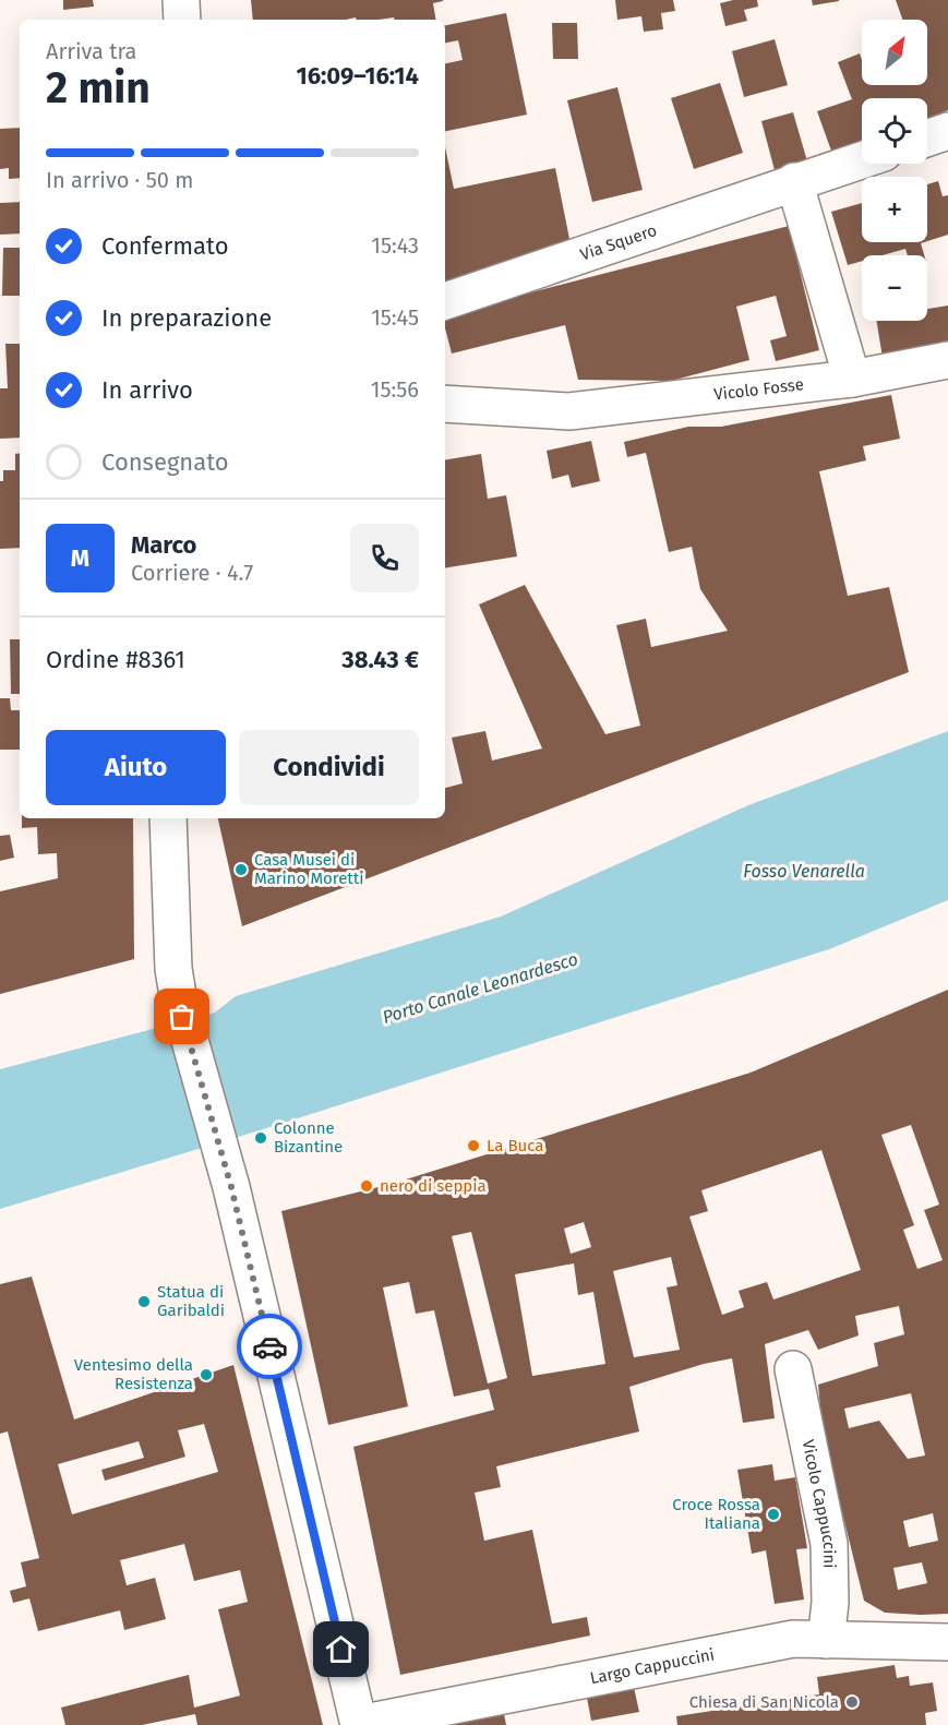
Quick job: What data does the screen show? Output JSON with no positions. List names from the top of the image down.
{
  "streets": {
    "street": [
      "Via Squero",
      "Vicolo Fosse",
      "Vicolo Cappuccini",
      "Largo Cappuccini"
    ]
  },
  "crossings": [
    ["Vicolo Cappuccini", "Largo Cappuccini"]
  ],
  "water": ["Fosso Venarella", "Porto Canale Leonardesco"],
  "places": [
    "Casa Musei di Marino Moretti",
    "Colonne Bizantine",
    "La Buca",
    "nero di seppia",
    "Statua di Garibaldi",
    "Ventesimo della Resistenza",
    "Croce Rossa Italiana",
    "Chiesa di San Nicola"
  ],
  "north": "top right",
  "page": {
    "map_buttons": ["+", "−"],
    "heading": ["2 min", "Arriva tra", "16:09–16:14"],
    "panel": [
      "Marco",
      "Corriere · 4.7",
      "Ordine #8361",
      "38.43 €"
    ],
    "bar": "In arrivo · 50 m",
    "list": [
      ["Confermato", "15:43"],
      ["In preparazione", "15:45"],
      ["In arrivo", "15:56"],
      "Consegnato"
    ],
    "round": "M",
    "buttons": ["Aiuto", "Condividi"]
  }
}
